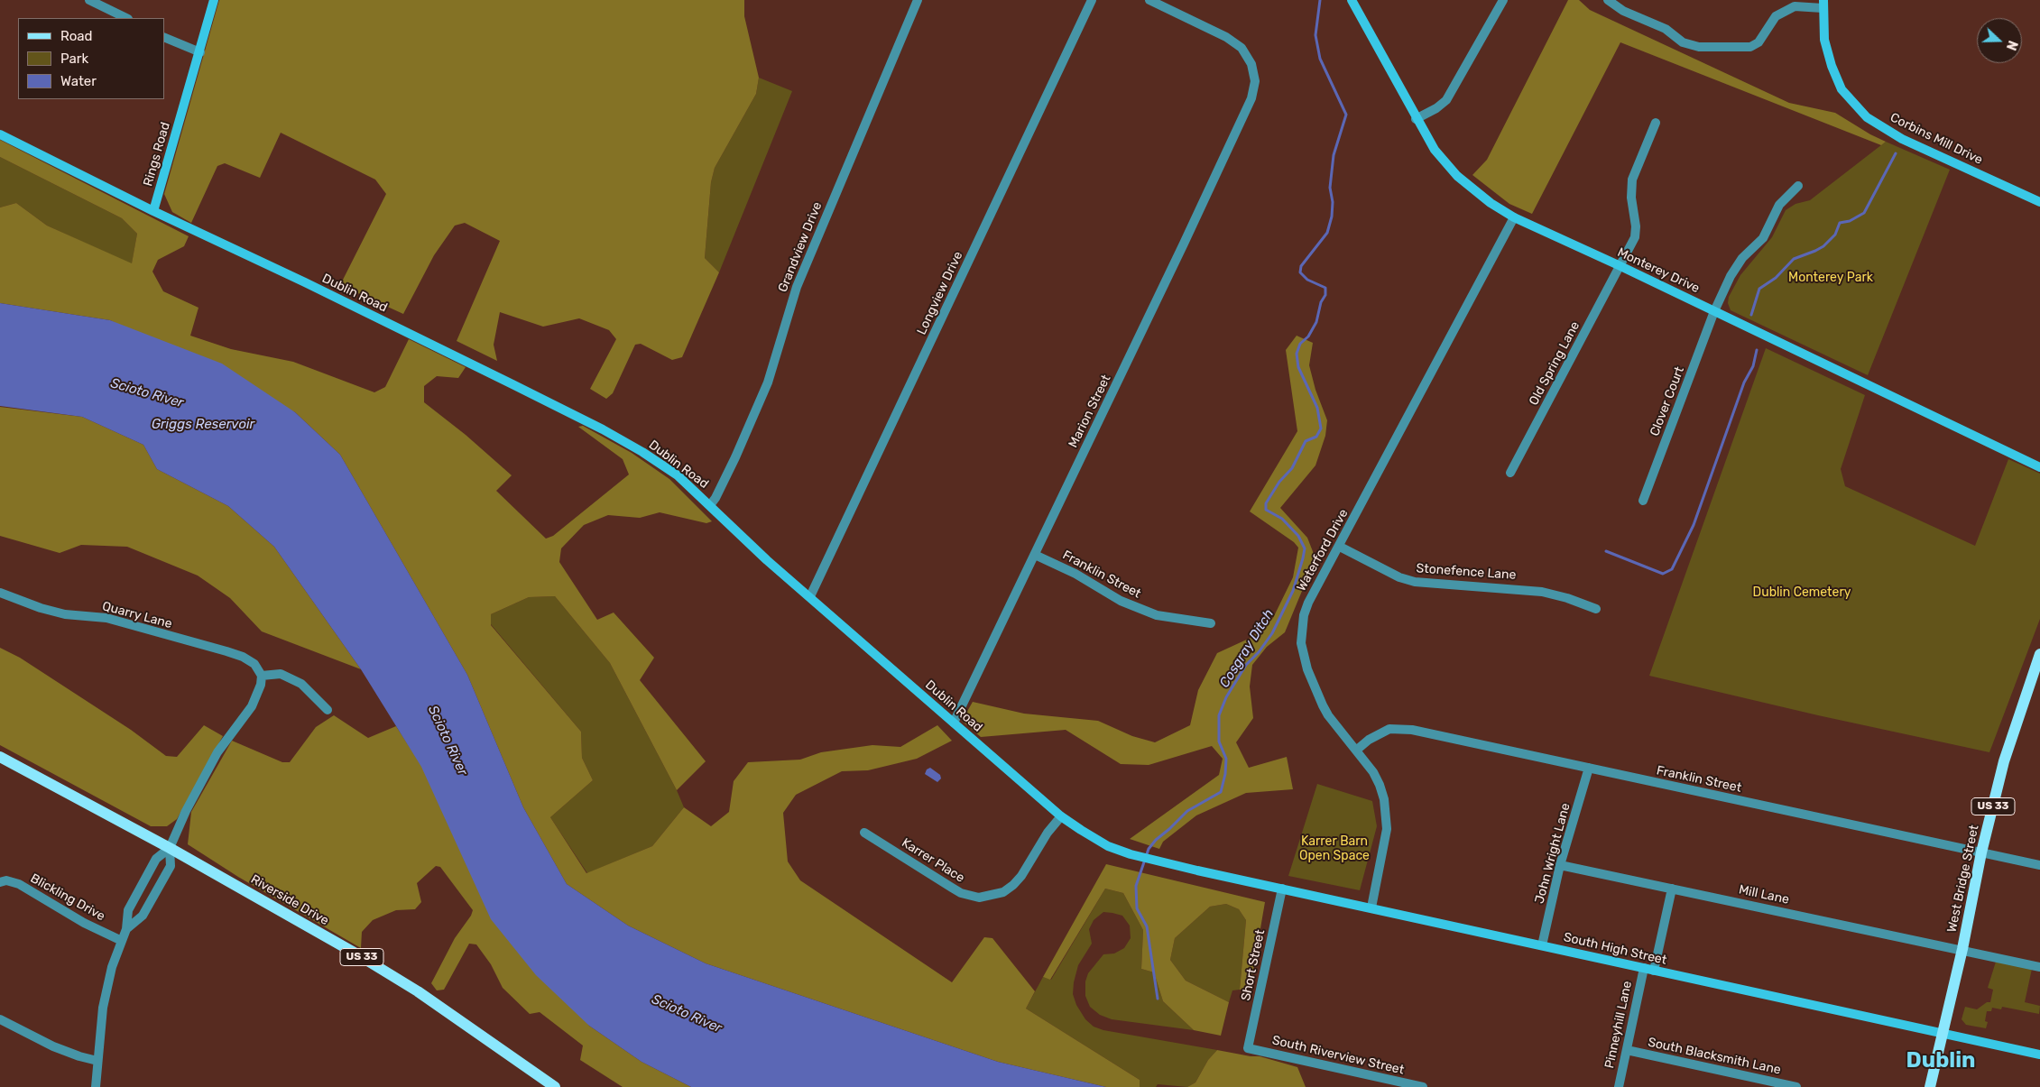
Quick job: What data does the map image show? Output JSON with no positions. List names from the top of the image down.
{
  "streets": {
    "main road": [
      "Corbins Mill Drive",
      "Rings Road",
      "Monterey Drive",
      "Dublin Road",
      "US 33",
      "West Bridge Street",
      "Riverside Drive",
      "South High Street"
    ],
    "street": [
      "Grandview Drive",
      "Longview Drive",
      "Old Spring Lane",
      "Clover Court",
      "Marion Street",
      "Waterford Drive",
      "Stonefence Lane",
      "Franklin Street",
      "Quarry Lane",
      "John Wright Lane",
      "Karrer Place",
      "Mill Lane",
      "Blickling Drive",
      "Short Street",
      "Pinneyhill Lane",
      "South Riverview Street",
      "South Blacksmith Lane"
    ]
  },
  "crossings": [
    ["Rings Road", "Dublin Road"],
    ["Grandview Drive", "Dublin Road"],
    ["Monterey Drive", "Old Spring Lane"],
    ["Monterey Drive", "Clover Court"],
    ["Monterey Drive", "Waterford Drive"],
    ["Dublin Road", "Longview Drive"],
    ["Dublin Road", "Marion Street"],
    ["Dublin Road", "Karrer Place"],
    ["Dublin Road", "South High Street"],
    ["Dublin Road", "Short Street"],
    ["Marion Street", "Franklin Street"],
    ["Waterford Drive", "Stonefence Lane"],
    ["Waterford Drive", "Franklin Street"],
    ["Waterford Drive", "South High Street"],
    ["Franklin Street", "John Wright Lane"],
    ["Franklin Street", "West Bridge Street"],
    ["US 33", "West Bridge Street"],
    ["US 33", "South High Street"],
    ["John Wright Lane", "Mill Lane"],
    ["John Wright Lane", "South High Street"],
    ["West Bridge Street", "Mill Lane"],
    ["West Bridge Street", "South High Street"],
    ["South High Street", "Short Street"],
    ["South High Street", "Pinneyhill Lane"],
    ["Short Street", "South Riverview Street"],
    ["Pinneyhill Lane", "South Blacksmith Lane"]
  ],
  "districts": ["Dublin"],
  "water": ["Scioto River", "Griggs Reservoir", "Cosgray Ditch"],
  "parks": ["Monterey Park", "Dublin Cemetery", "Karrer Barn Open Space"],
  "legend": ["Road", "Park", "Water"],
  "north": "right"
}
